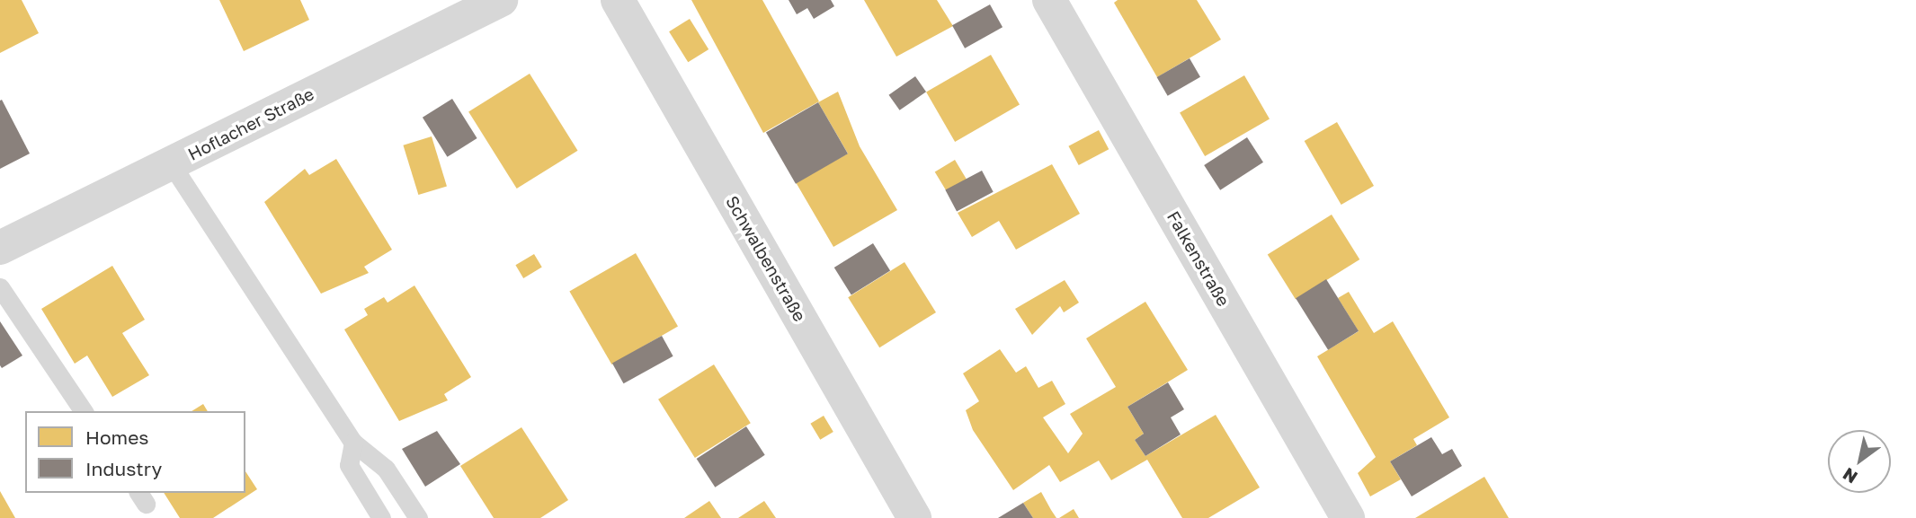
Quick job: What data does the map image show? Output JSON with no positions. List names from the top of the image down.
{
  "streets": {
    "street": ["Hoflacher Straße", "Schwalbenstraße", "Falkenstraße"]
  },
  "legend": ["Homes", "Industry"],
  "north": "bottom left"
}
